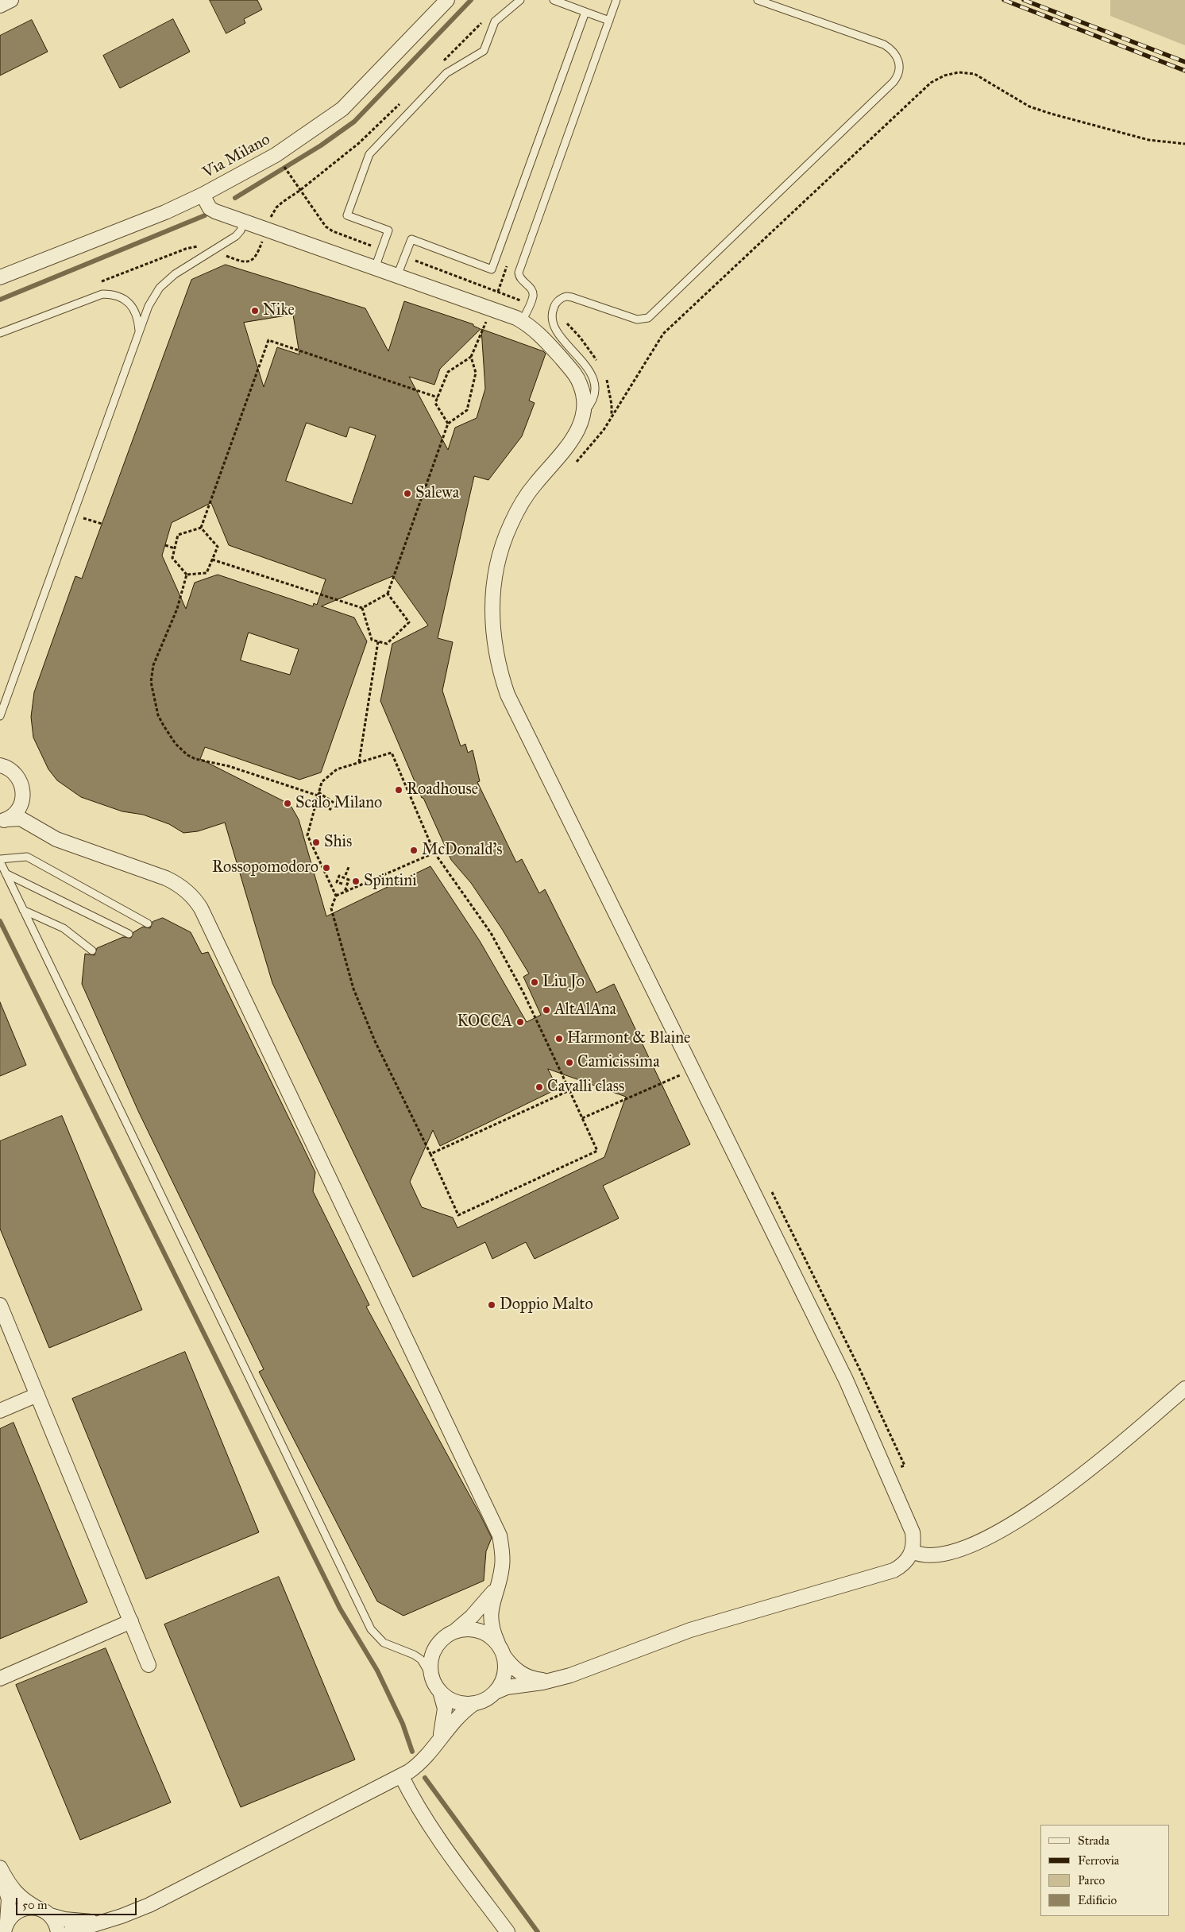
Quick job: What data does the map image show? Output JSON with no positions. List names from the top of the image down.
{
  "streets": {
    "street": ["Via Milano"]
  },
  "places": [
    "Nike",
    "Salewa",
    "Roadhouse",
    "Scalo Milano",
    "Shis",
    "McDonald's",
    "Rossopomodoro",
    "Spintini",
    "Liu Jo",
    "AltAlAna",
    "KOCCA",
    "Harmont & Blaine",
    "Camicissima",
    "Cavalli class",
    "Doppio Malto"
  ],
  "legend": [
    "Strada",
    "Ferrovia",
    "Parco",
    "Edificio"
  ],
  "scale_bar": "50 m"
}
